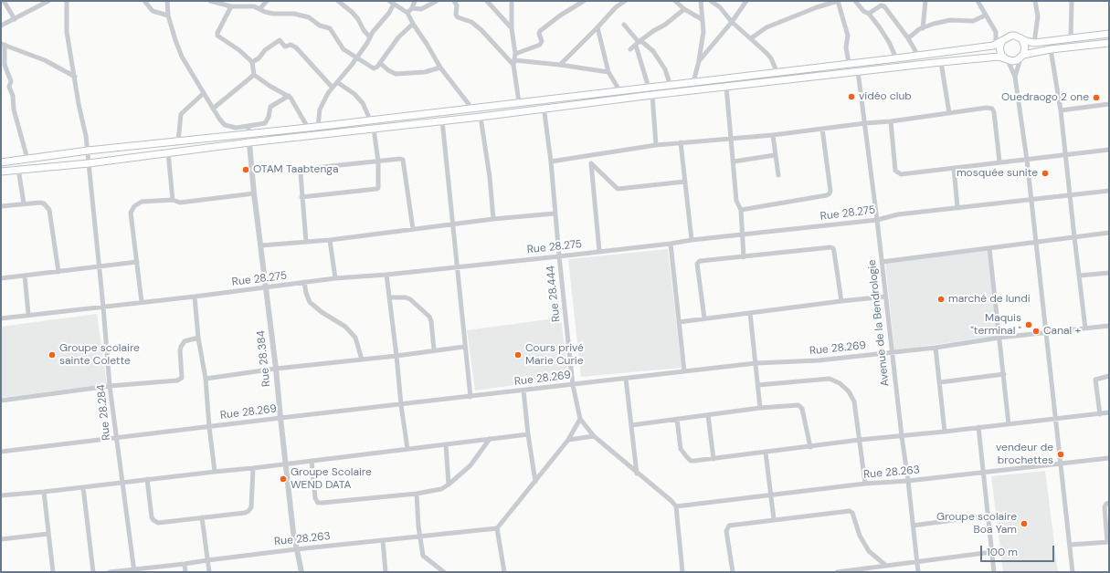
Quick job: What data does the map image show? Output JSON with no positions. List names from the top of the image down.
{
  "streets": {
    "street": [
      "Rue 28.275",
      "Rue 28.444",
      "Avenue de la Bendrologie",
      "Rue 28.269",
      "Rue 28.384",
      "Rue 28.284",
      "Rue 28.263"
    ]
  },
  "crossings": [
    ["Rue 28.275", "Rue 28.444"],
    ["Rue 28.275", "Avenue de la Bendrologie"],
    ["Rue 28.275", "Rue 28.384"],
    ["Rue 28.275", "Rue 28.284"],
    ["Rue 28.444", "Rue 28.269"],
    ["Avenue de la Bendrologie", "Rue 28.269"],
    ["Avenue de la Bendrologie", "Rue 28.263"],
    ["Rue 28.269", "Rue 28.384"],
    ["Rue 28.269", "Rue 28.284"],
    ["Rue 28.384", "Rue 28.263"],
    ["Rue 28.284", "Rue 28.263"]
  ],
  "places": [
    "vidéo club",
    "Ouedraogo 2 one",
    "OTAM Taabtenga",
    "mosquée sunite",
    "marché de lundi",
    "Maquis \"terminal \"",
    "Canal +",
    "Groupe scolaire sainte Colette",
    "Cours privé Marie Curie",
    "vendeur de brochettes",
    "Groupe Scolaire WEND DATA",
    "Groupe scolaire Boa Yam"
  ],
  "scale_bar": "100 m"
}
